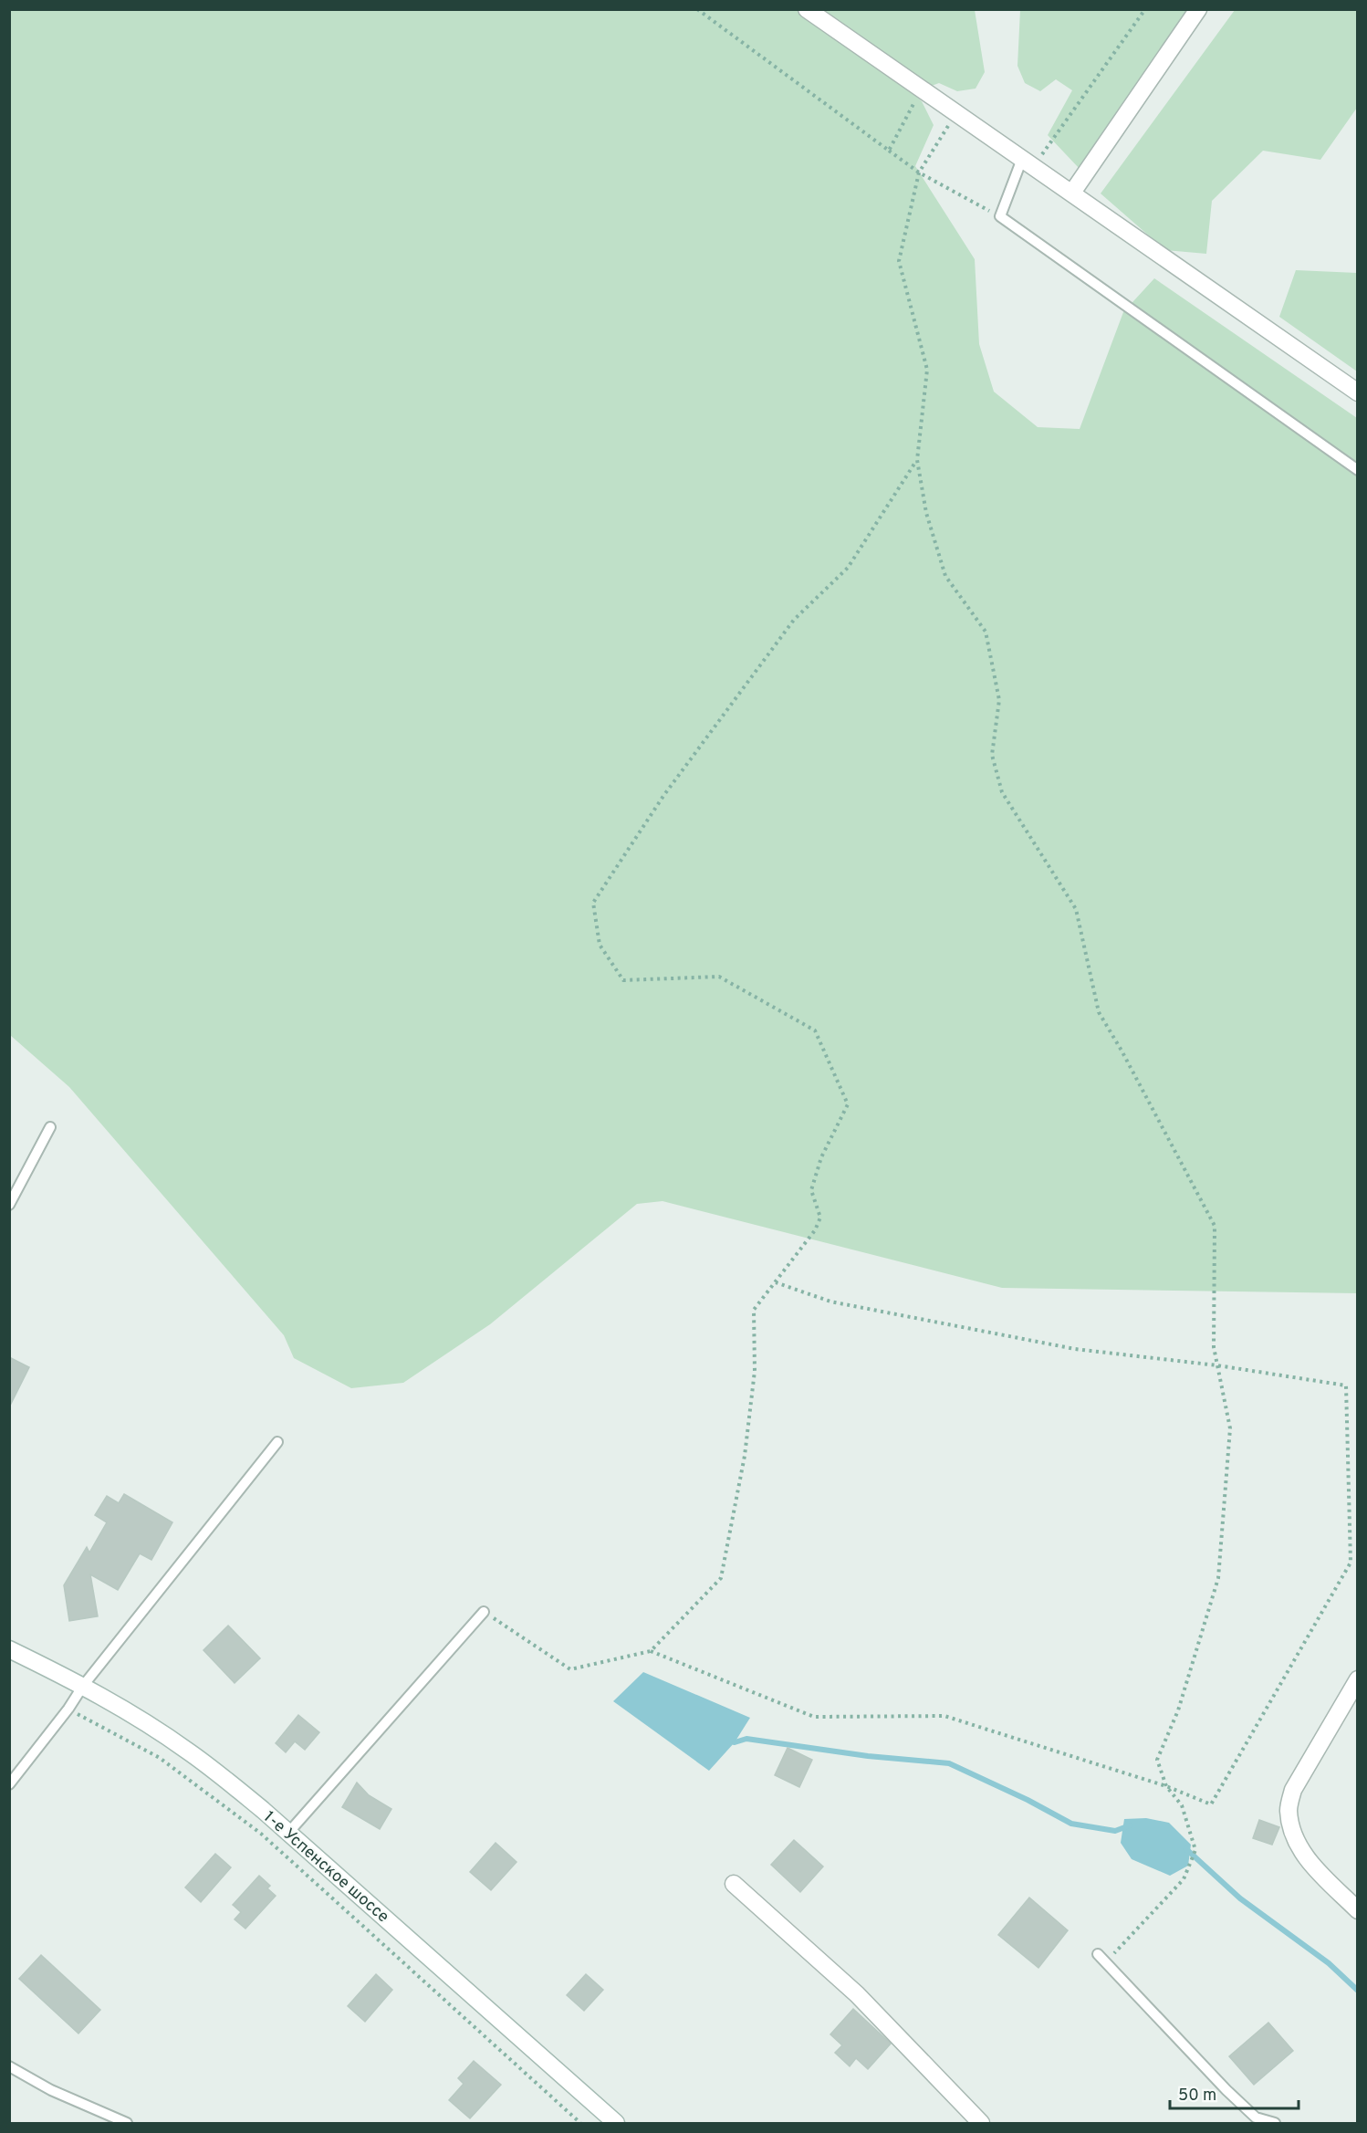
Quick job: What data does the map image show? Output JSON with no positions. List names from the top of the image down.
{
  "streets": {
    "street": ["1-е Успенское шоссе"]
  },
  "scale_bar": "50 m"
}
